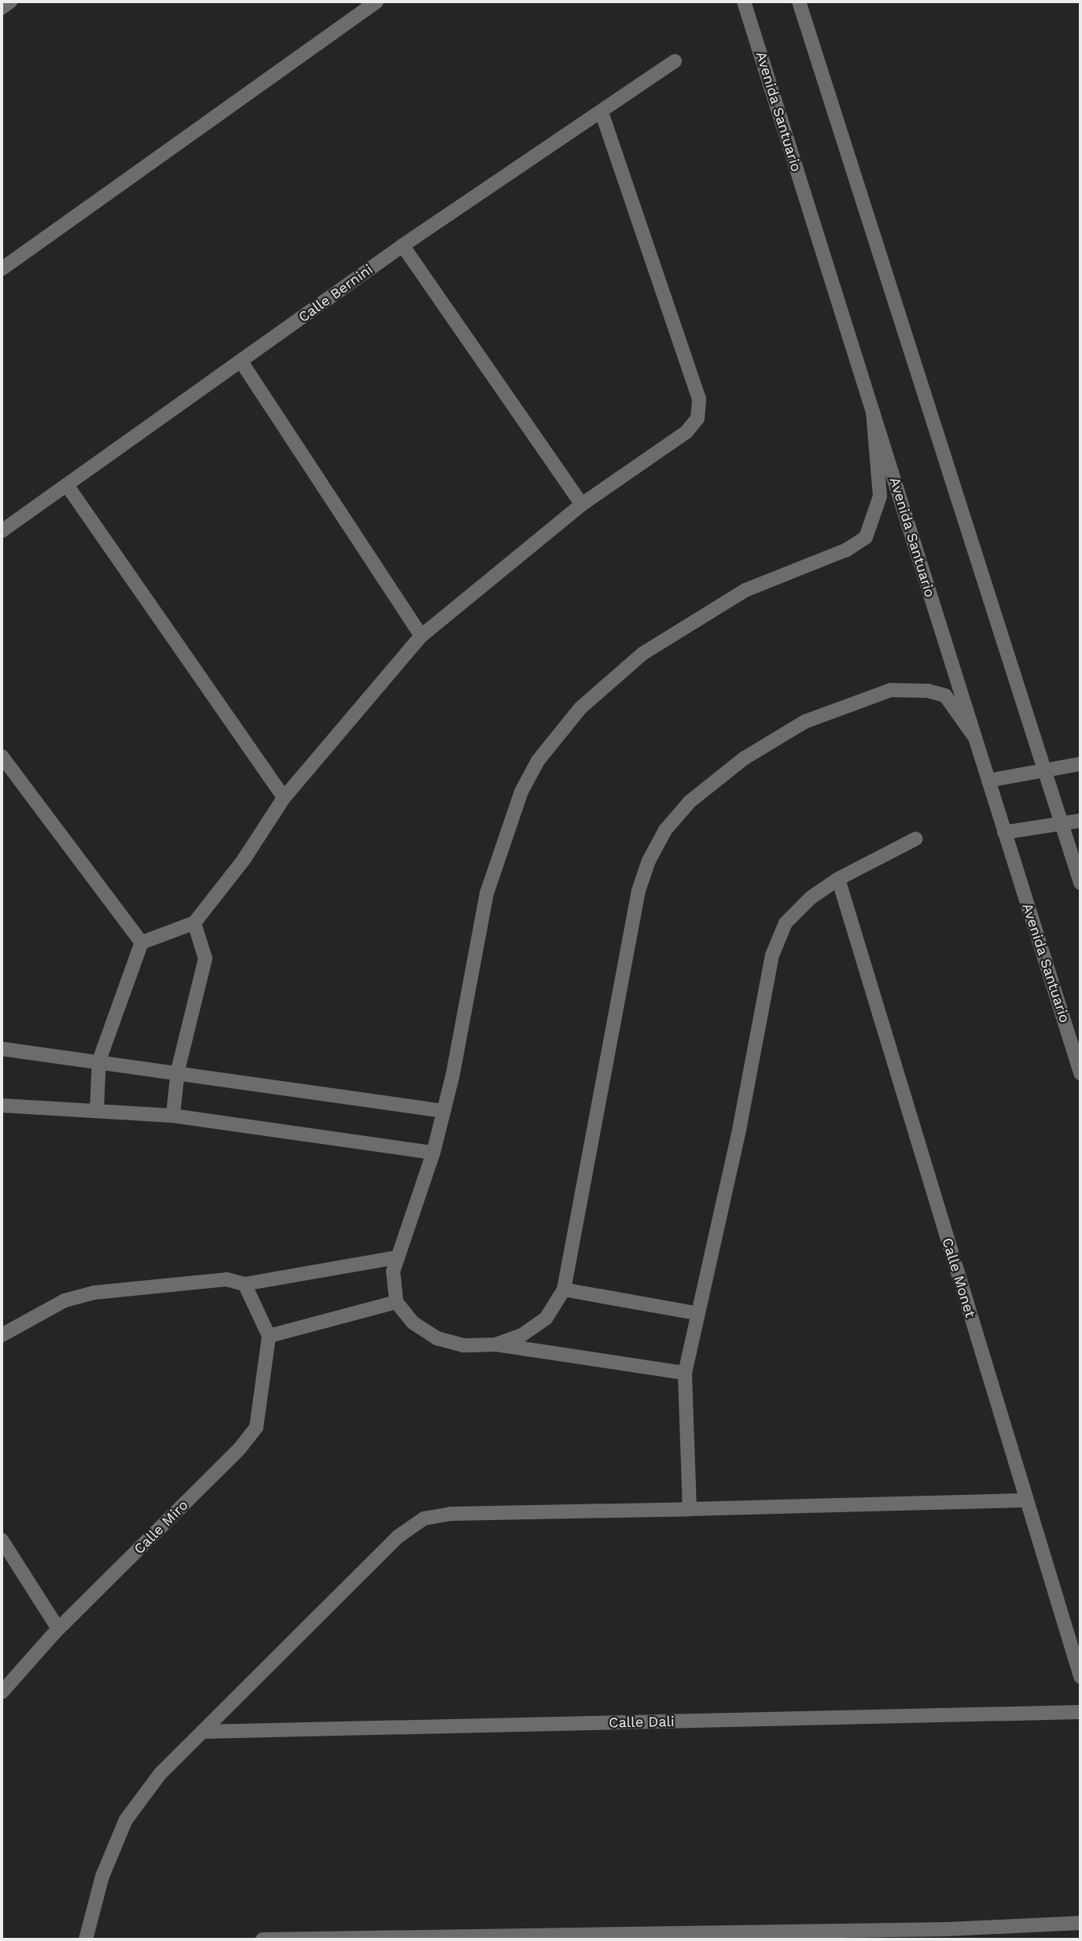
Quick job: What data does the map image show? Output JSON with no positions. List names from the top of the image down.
{
  "streets": {
    "street": [
      "Avenida Santuario",
      "Calle Bernini",
      "Calle Monet",
      "Calle Miro",
      "Calle Dali"
    ]
  }
}
